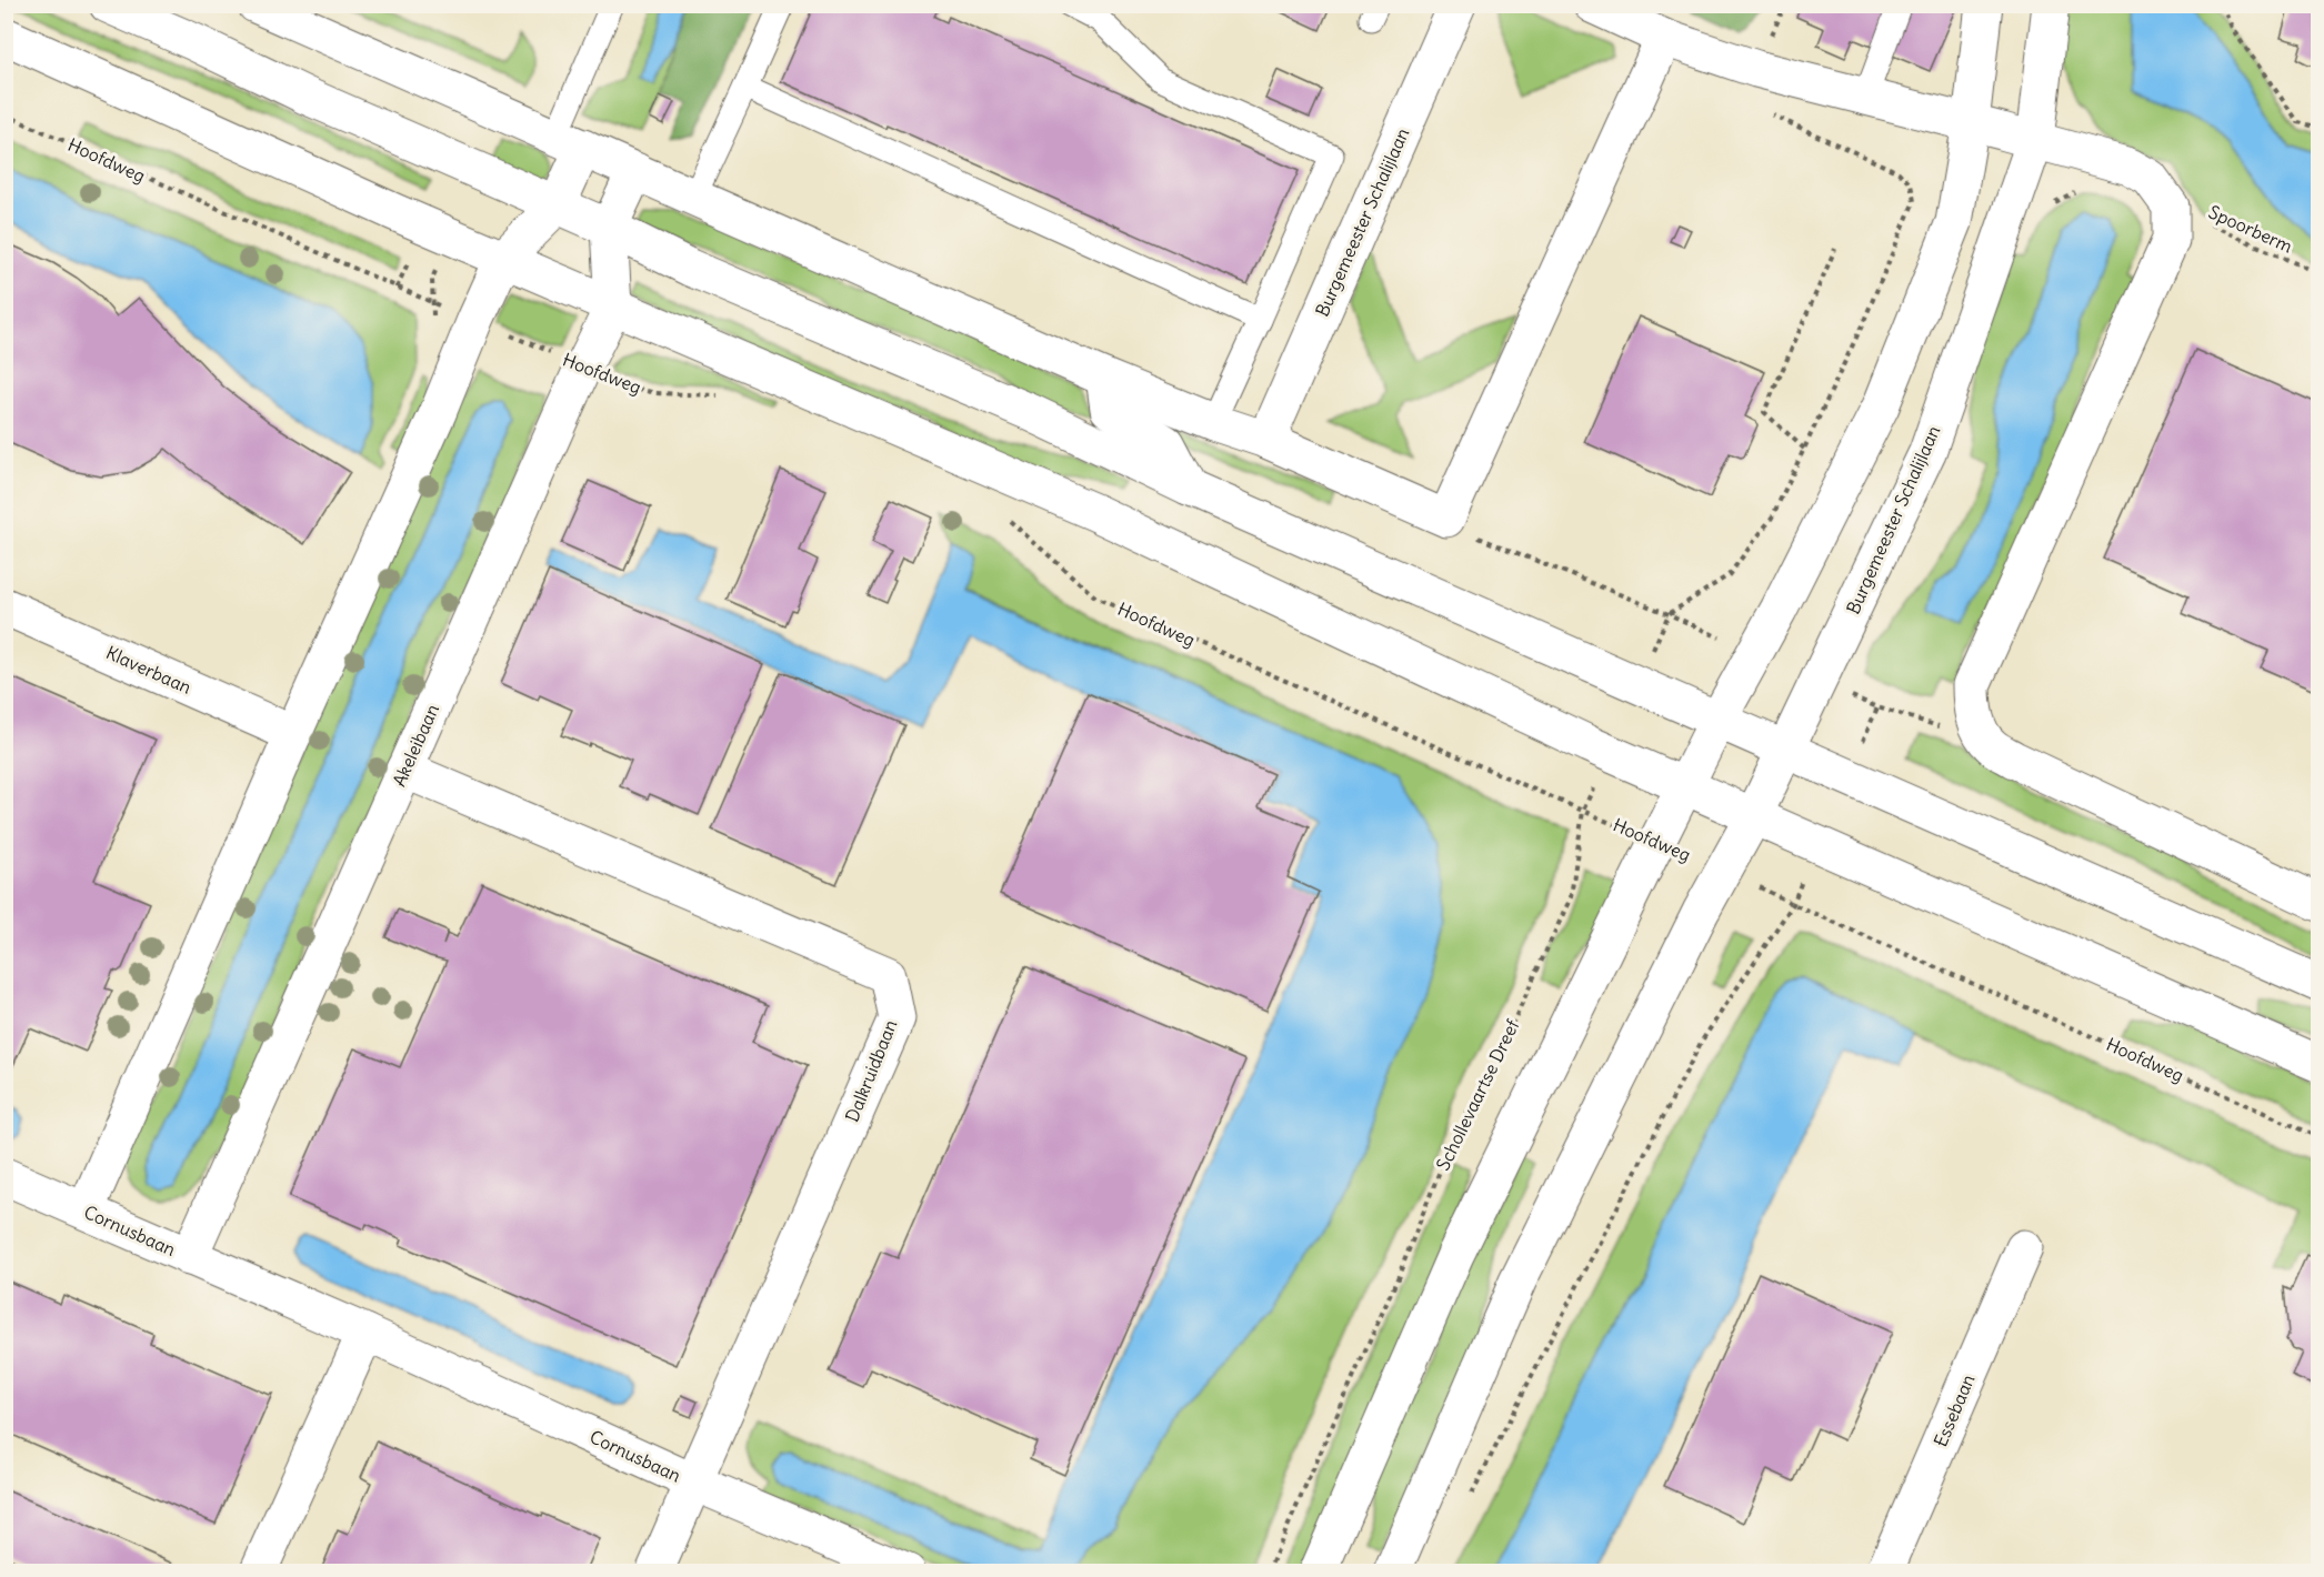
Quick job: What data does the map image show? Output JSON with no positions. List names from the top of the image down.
{
  "streets": {
    "street": [
      "Burgemeester Schalijlaan",
      "Klaverbaan",
      "Akeleibaan",
      "Dalkruidbaan",
      "Cornusbaan",
      "Essebaan"
    ],
    "path": ["Hoofdweg", "Spoorberm", "Schollevaartse Dreef"]
  },
  "crossings": [
    ["Hoofdweg", "Akeleibaan"],
    ["Hoofdweg", "Schollevaartse Dreef"],
    ["Akeleibaan", "Dalkruidbaan"],
    ["Akeleibaan", "Cornusbaan"],
    ["Dalkruidbaan", "Cornusbaan"]
  ]
}
